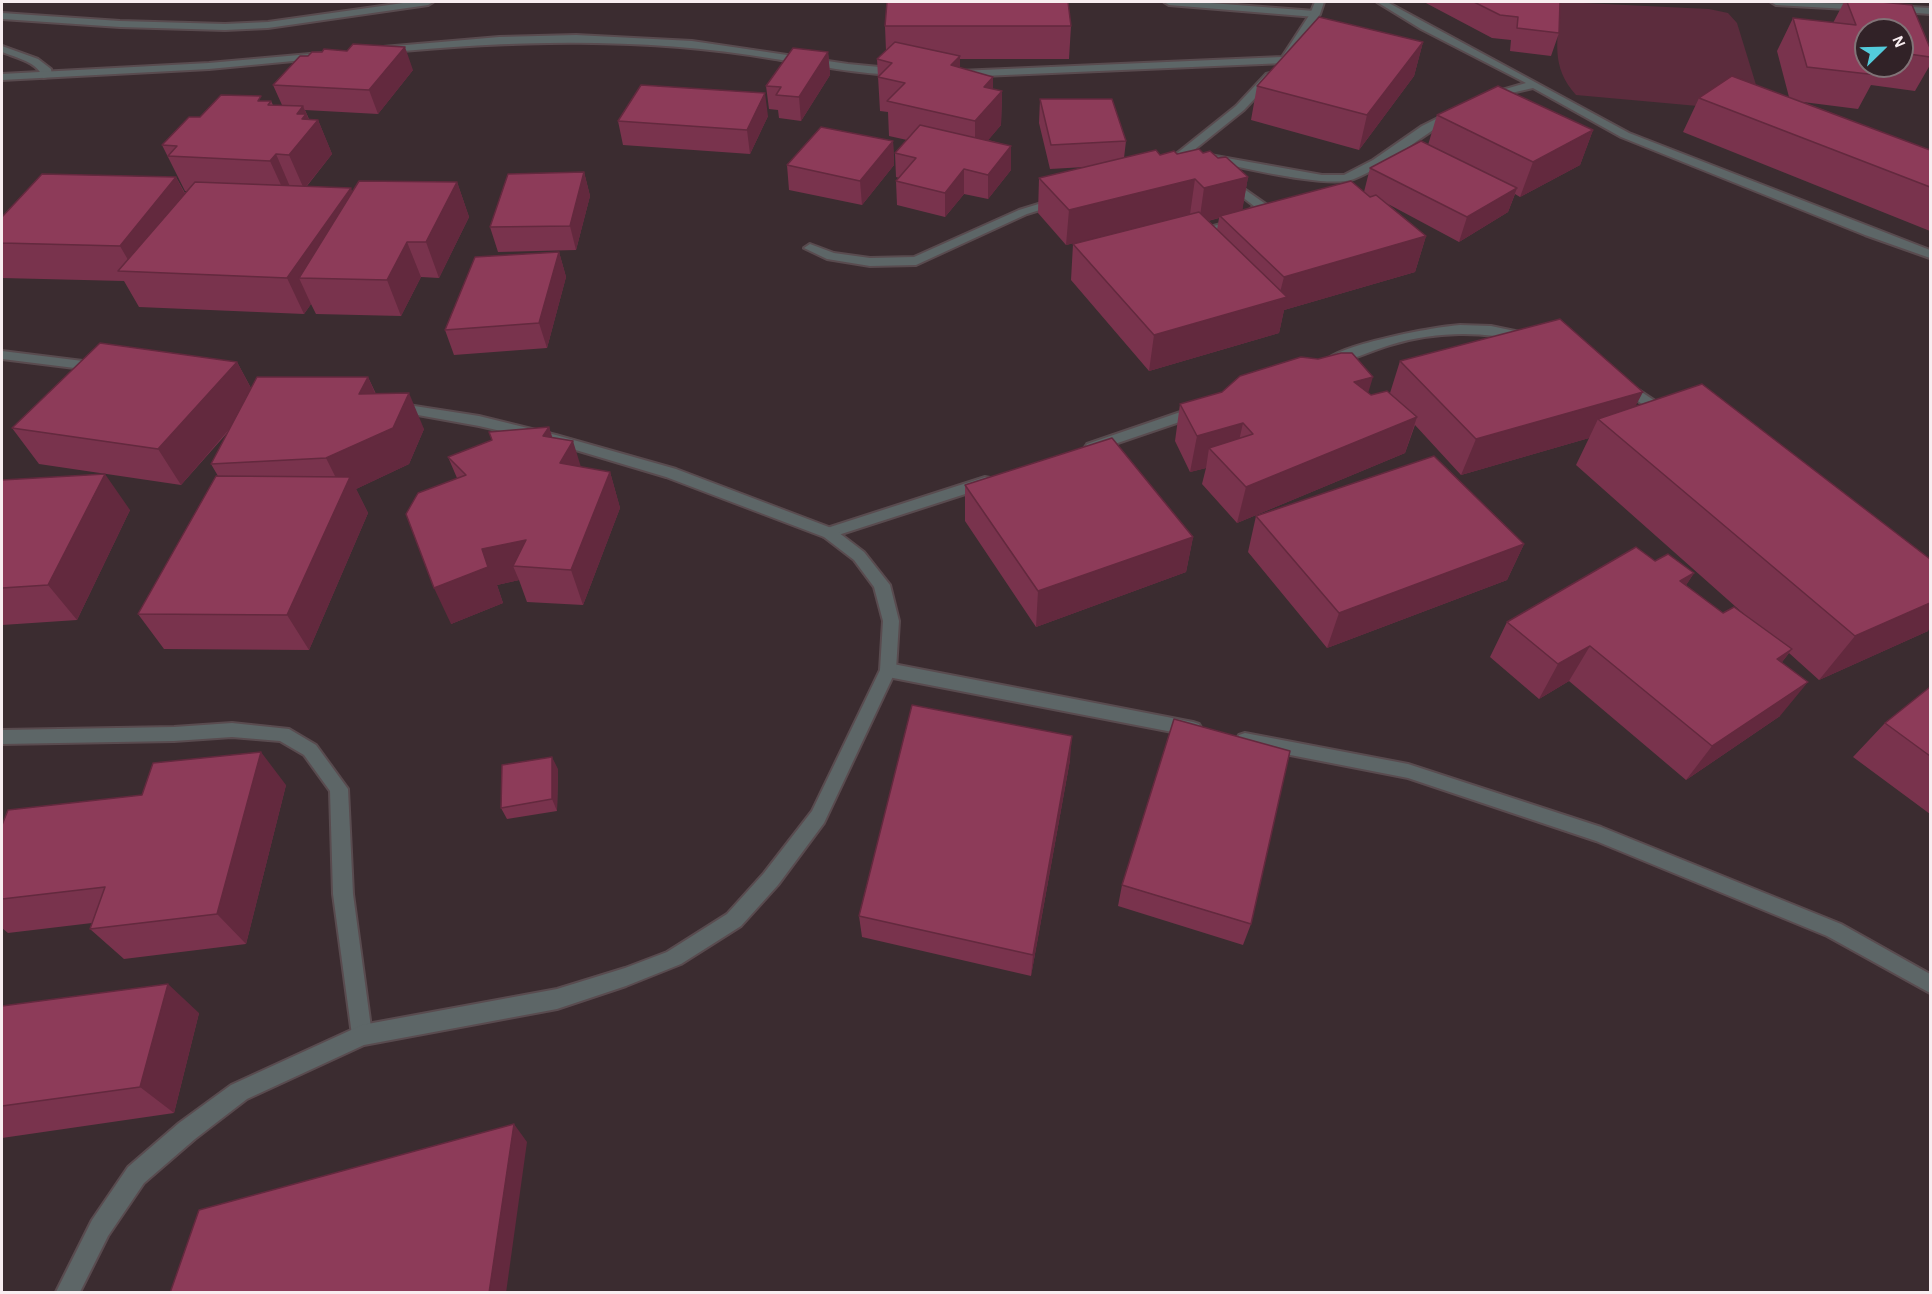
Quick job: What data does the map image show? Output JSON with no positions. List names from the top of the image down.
{
  "north": "top right"
}
